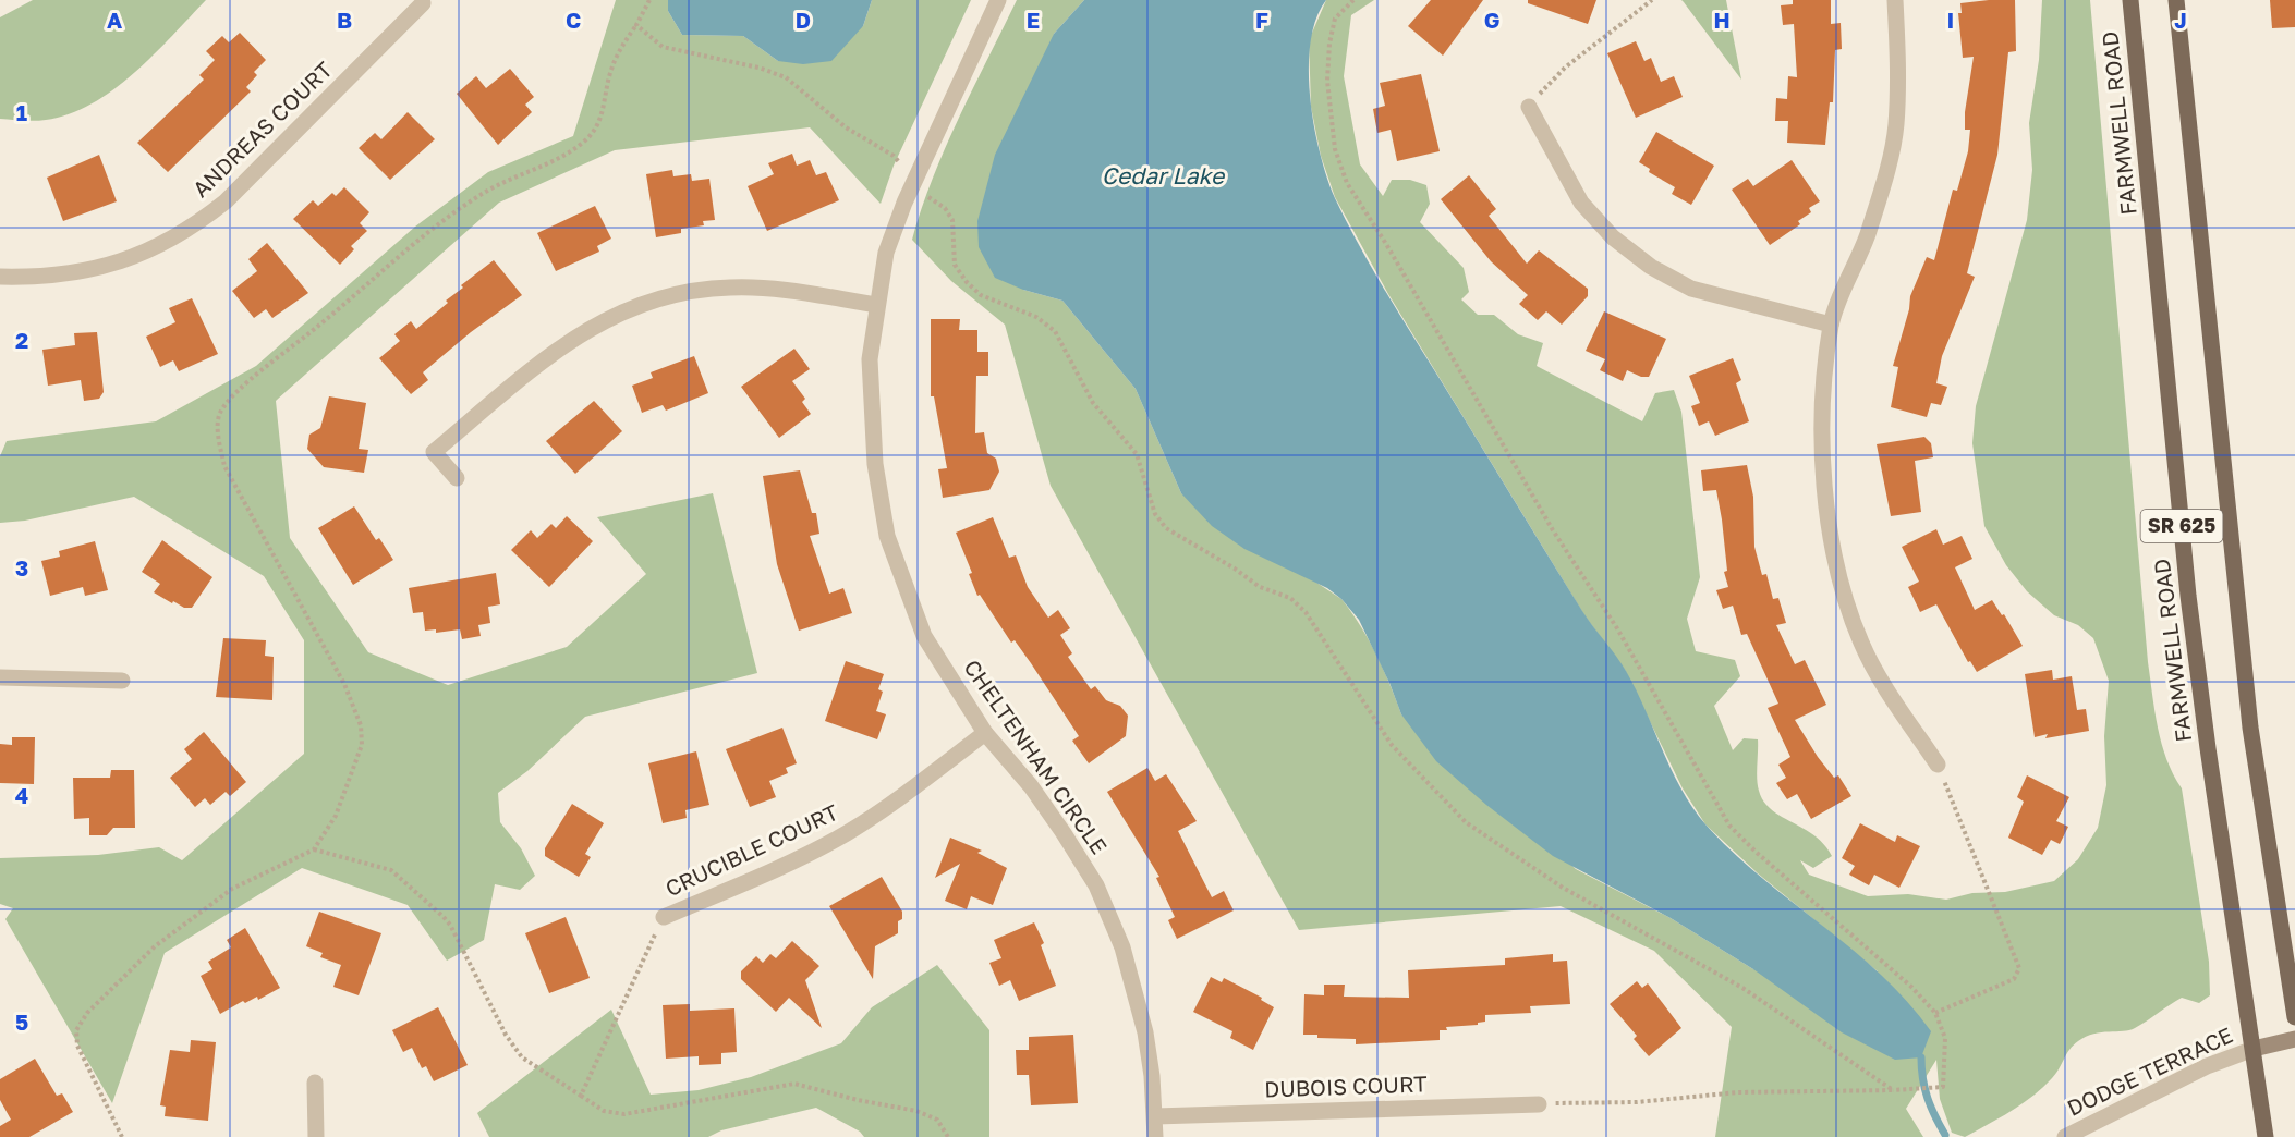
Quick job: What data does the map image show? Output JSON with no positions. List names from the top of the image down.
{
  "streets": {
    "main road": ["FARMWELL ROAD", "SR 625"],
    "street": [
      "ANDREAS COURT",
      "CHELTENHAM CIRCLE",
      "CRUCIBLE COURT",
      "DODGE TERRACE",
      "DUBOIS COURT"
    ]
  },
  "crossings": [
    ["FARMWELL ROAD", "DODGE TERRACE"],
    ["CHELTENHAM CIRCLE", "CRUCIBLE COURT"],
    ["CHELTENHAM CIRCLE", "DUBOIS COURT"]
  ],
  "water": ["Cedar Lake"],
  "grid": {
    "columns": [
      "A",
      "B",
      "C",
      "D",
      "E",
      "F",
      "G",
      "H",
      "I",
      "J"
    ],
    "rows": [
      "1",
      "2",
      "3",
      "4",
      "5"
    ]
  }
}
